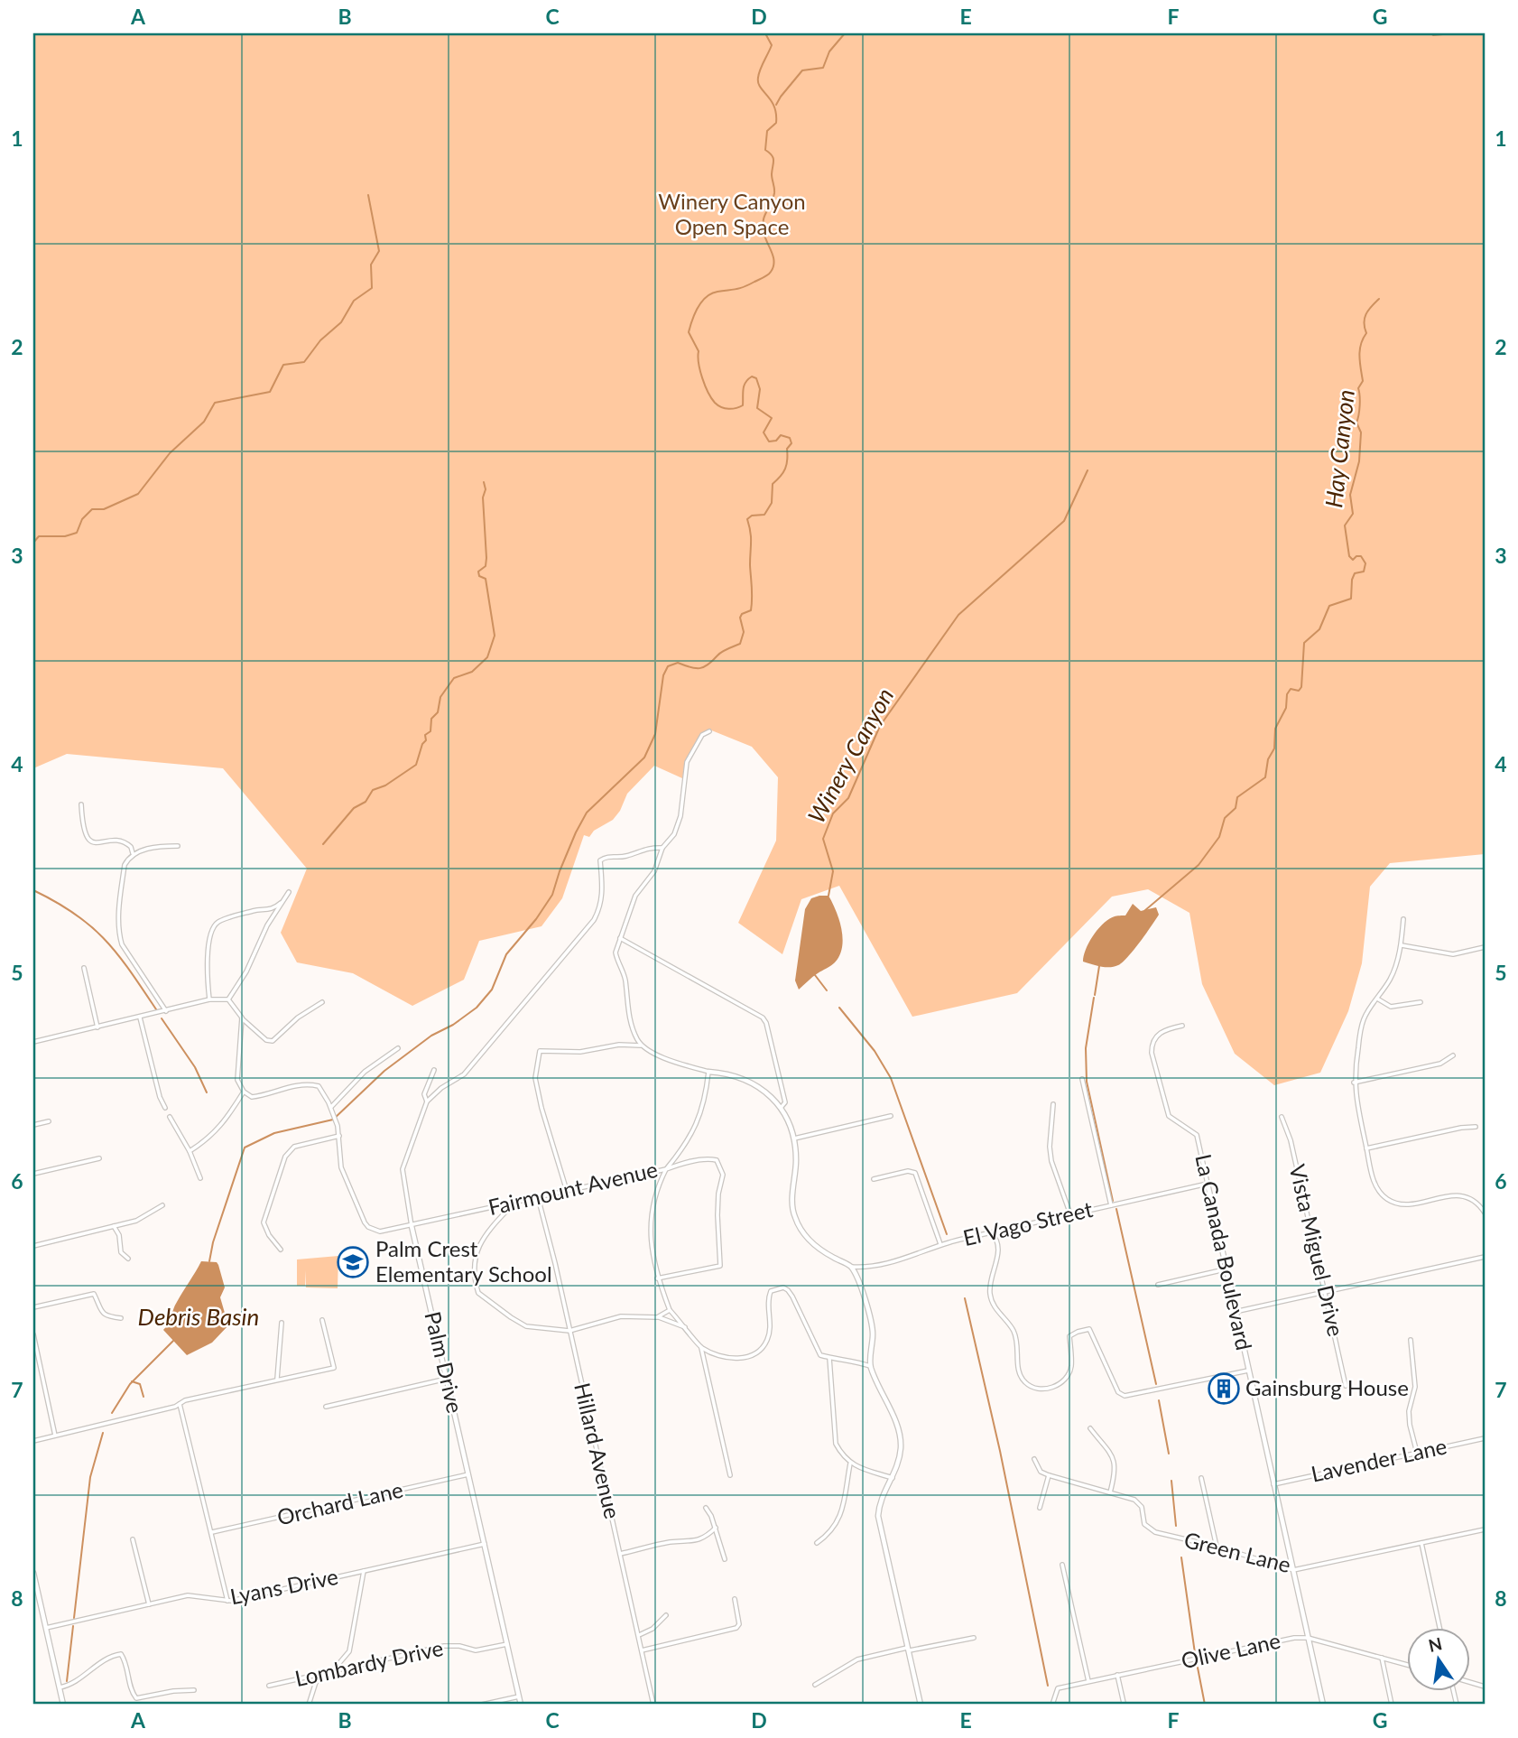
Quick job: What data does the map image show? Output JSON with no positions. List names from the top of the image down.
{
  "streets": {
    "street": [
      "Fairmount Avenue",
      "El Vago Street",
      "Vista Miguel Drive",
      "La Canada Boulevard",
      "Palm Drive",
      "Hillard Avenue",
      "Lavender Lane",
      "Orchard Lane",
      "Green Lane",
      "Lyans Drive",
      "Olive Lane",
      "Lombardy Drive"
    ]
  },
  "crossings": [
    ["Fairmount Avenue", "Palm Drive"],
    ["Fairmount Avenue", "Hillard Avenue"],
    ["El Vago Street", "La Canada Boulevard"],
    ["La Canada Boulevard", "Lavender Lane"],
    ["La Canada Boulevard", "Green Lane"],
    ["La Canada Boulevard", "Olive Lane"],
    ["Palm Drive", "Orchard Lane"],
    ["Palm Drive", "Lyans Drive"],
    ["Palm Drive", "Lombardy Drive"]
  ],
  "water": ["Hay Canyon", "Winery Canyon", "Debris Basin"],
  "parks": ["Winery Canyon Open Space"],
  "places": {
    "school or university": ["Palm Crest Elementary School"],
    "building": ["Gainsburg House"]
  },
  "north": "top",
  "grid": {
    "columns": [
      "A",
      "B",
      "C",
      "D",
      "E",
      "F",
      "G"
    ],
    "rows": [
      "1",
      "2",
      "3",
      "4",
      "5",
      "6",
      "7",
      "8"
    ]
  }
}
